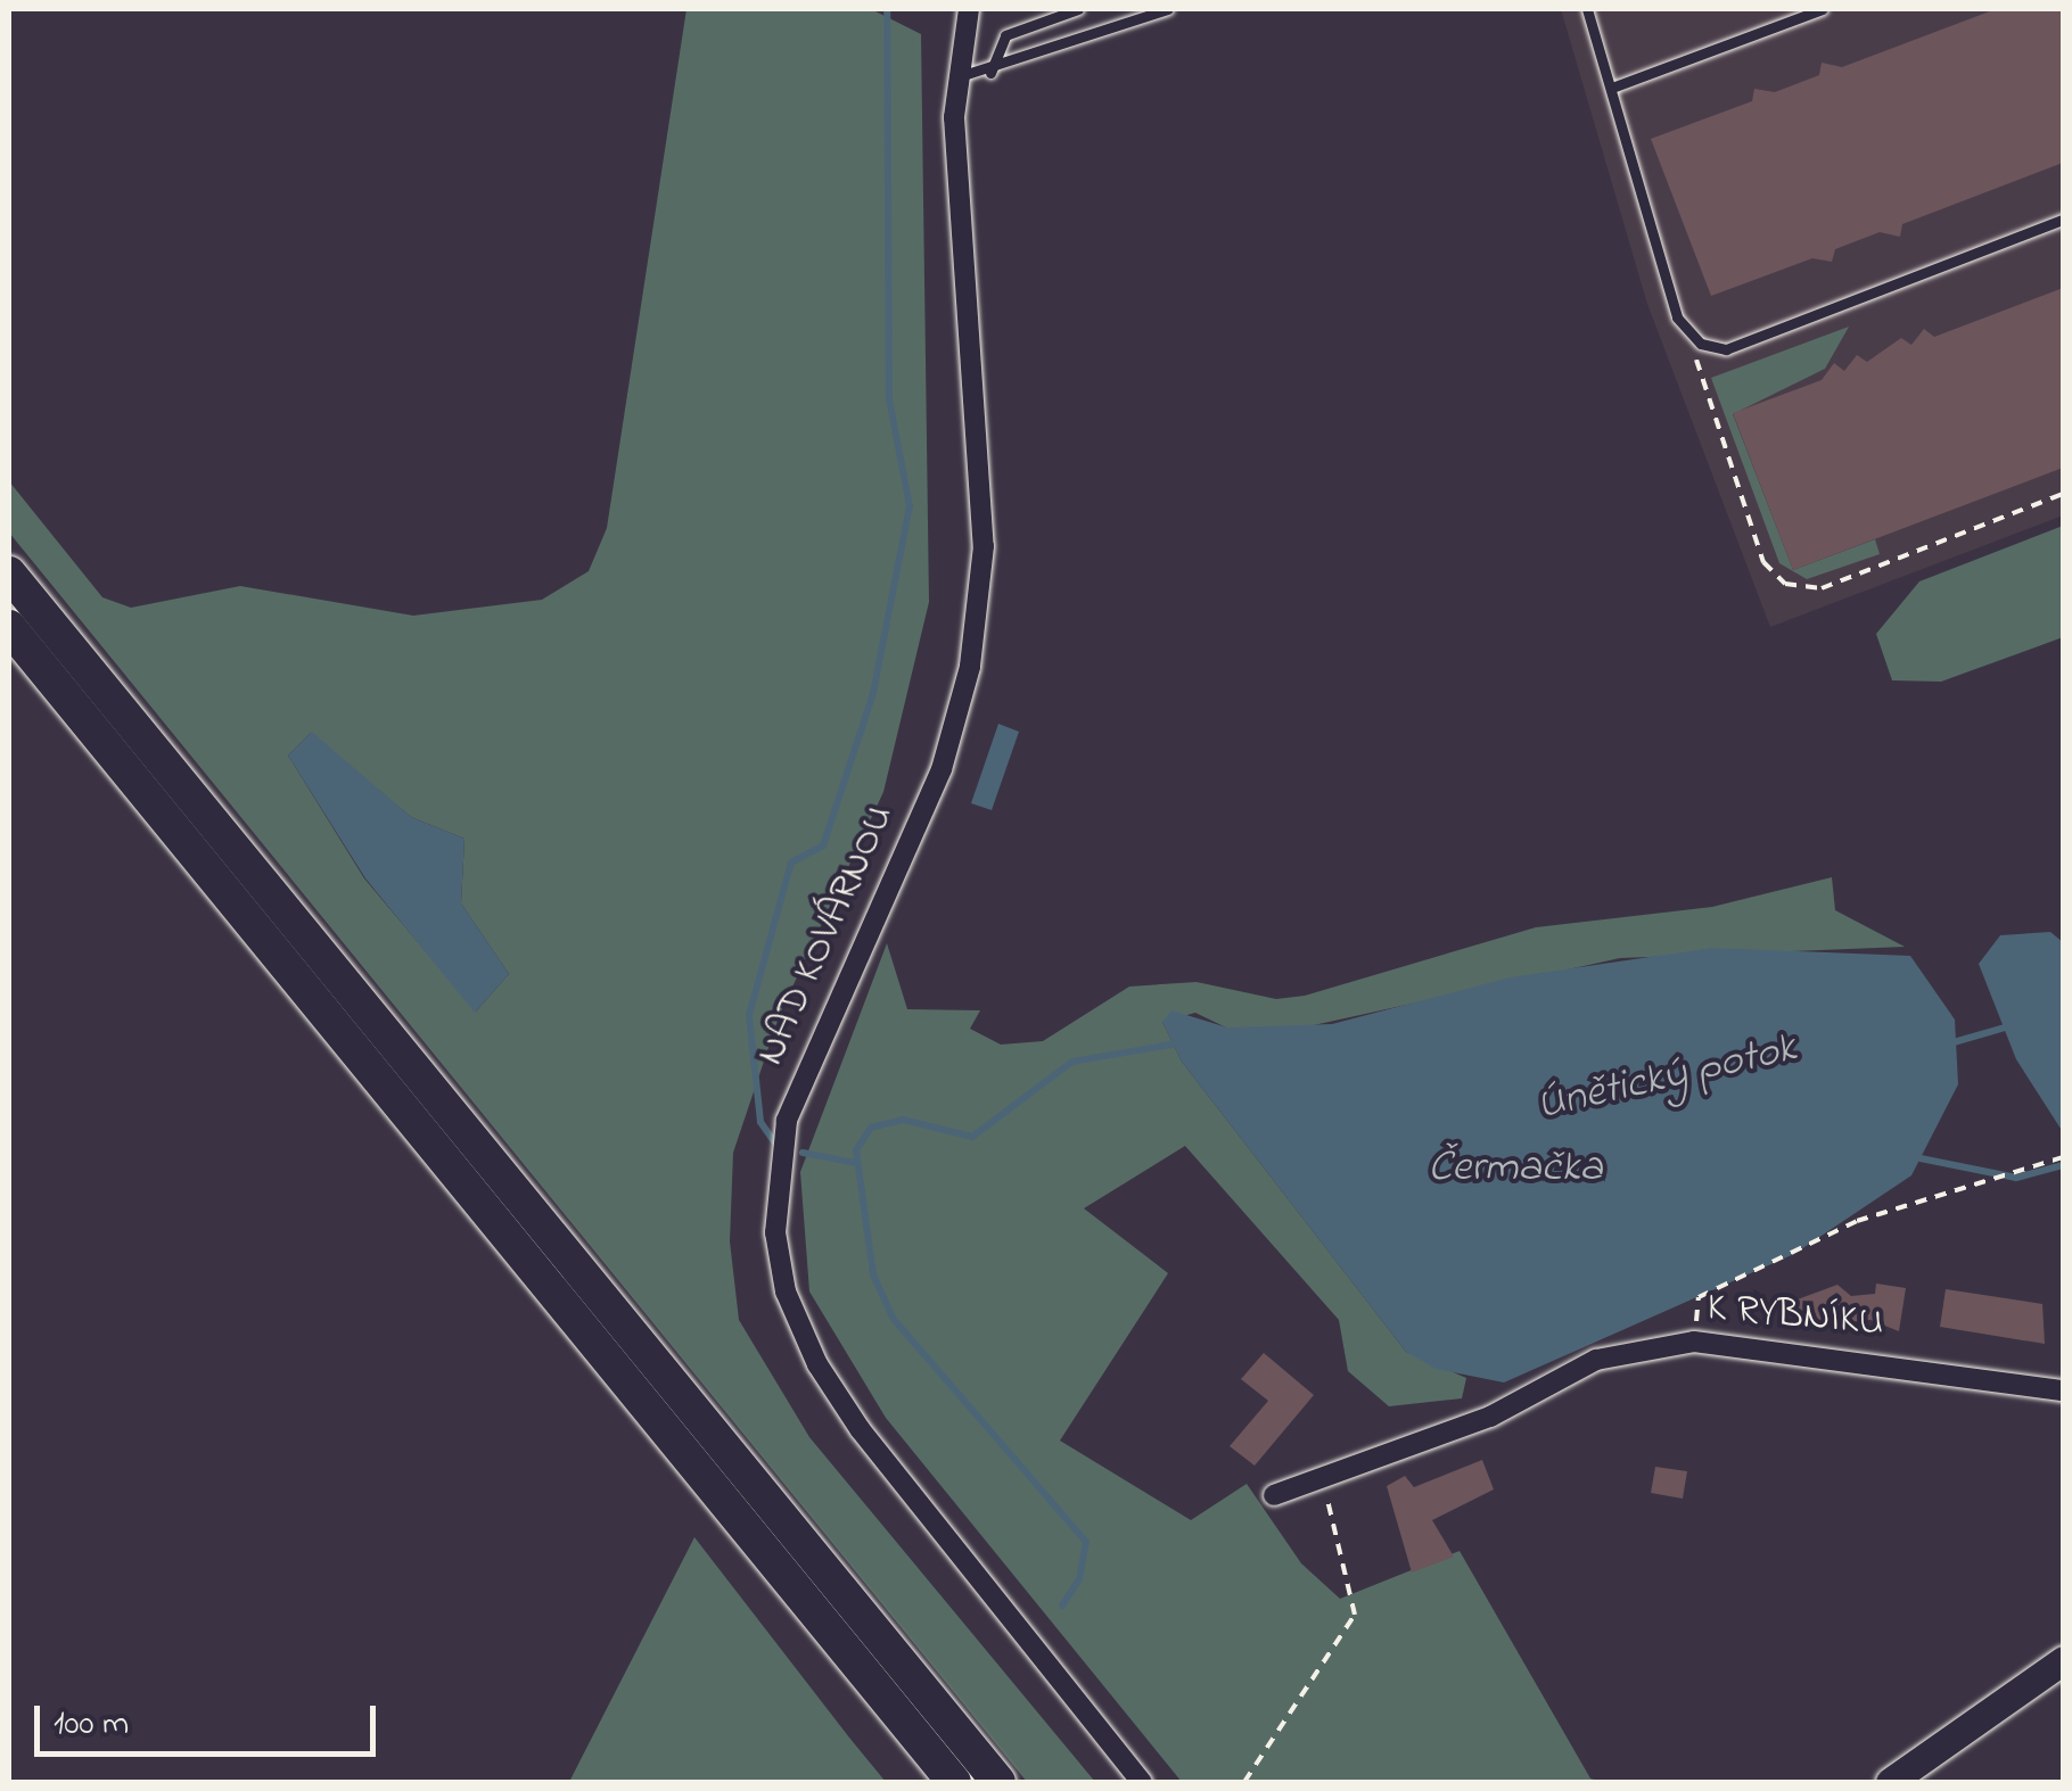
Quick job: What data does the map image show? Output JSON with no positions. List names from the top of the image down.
{
  "streets": {
    "street": ["NAD KOVÁRNOU", "K RYBNÍKU"]
  },
  "water": ["Únětický potok", "Čermačka"],
  "scale_bar": "100 m"
}
